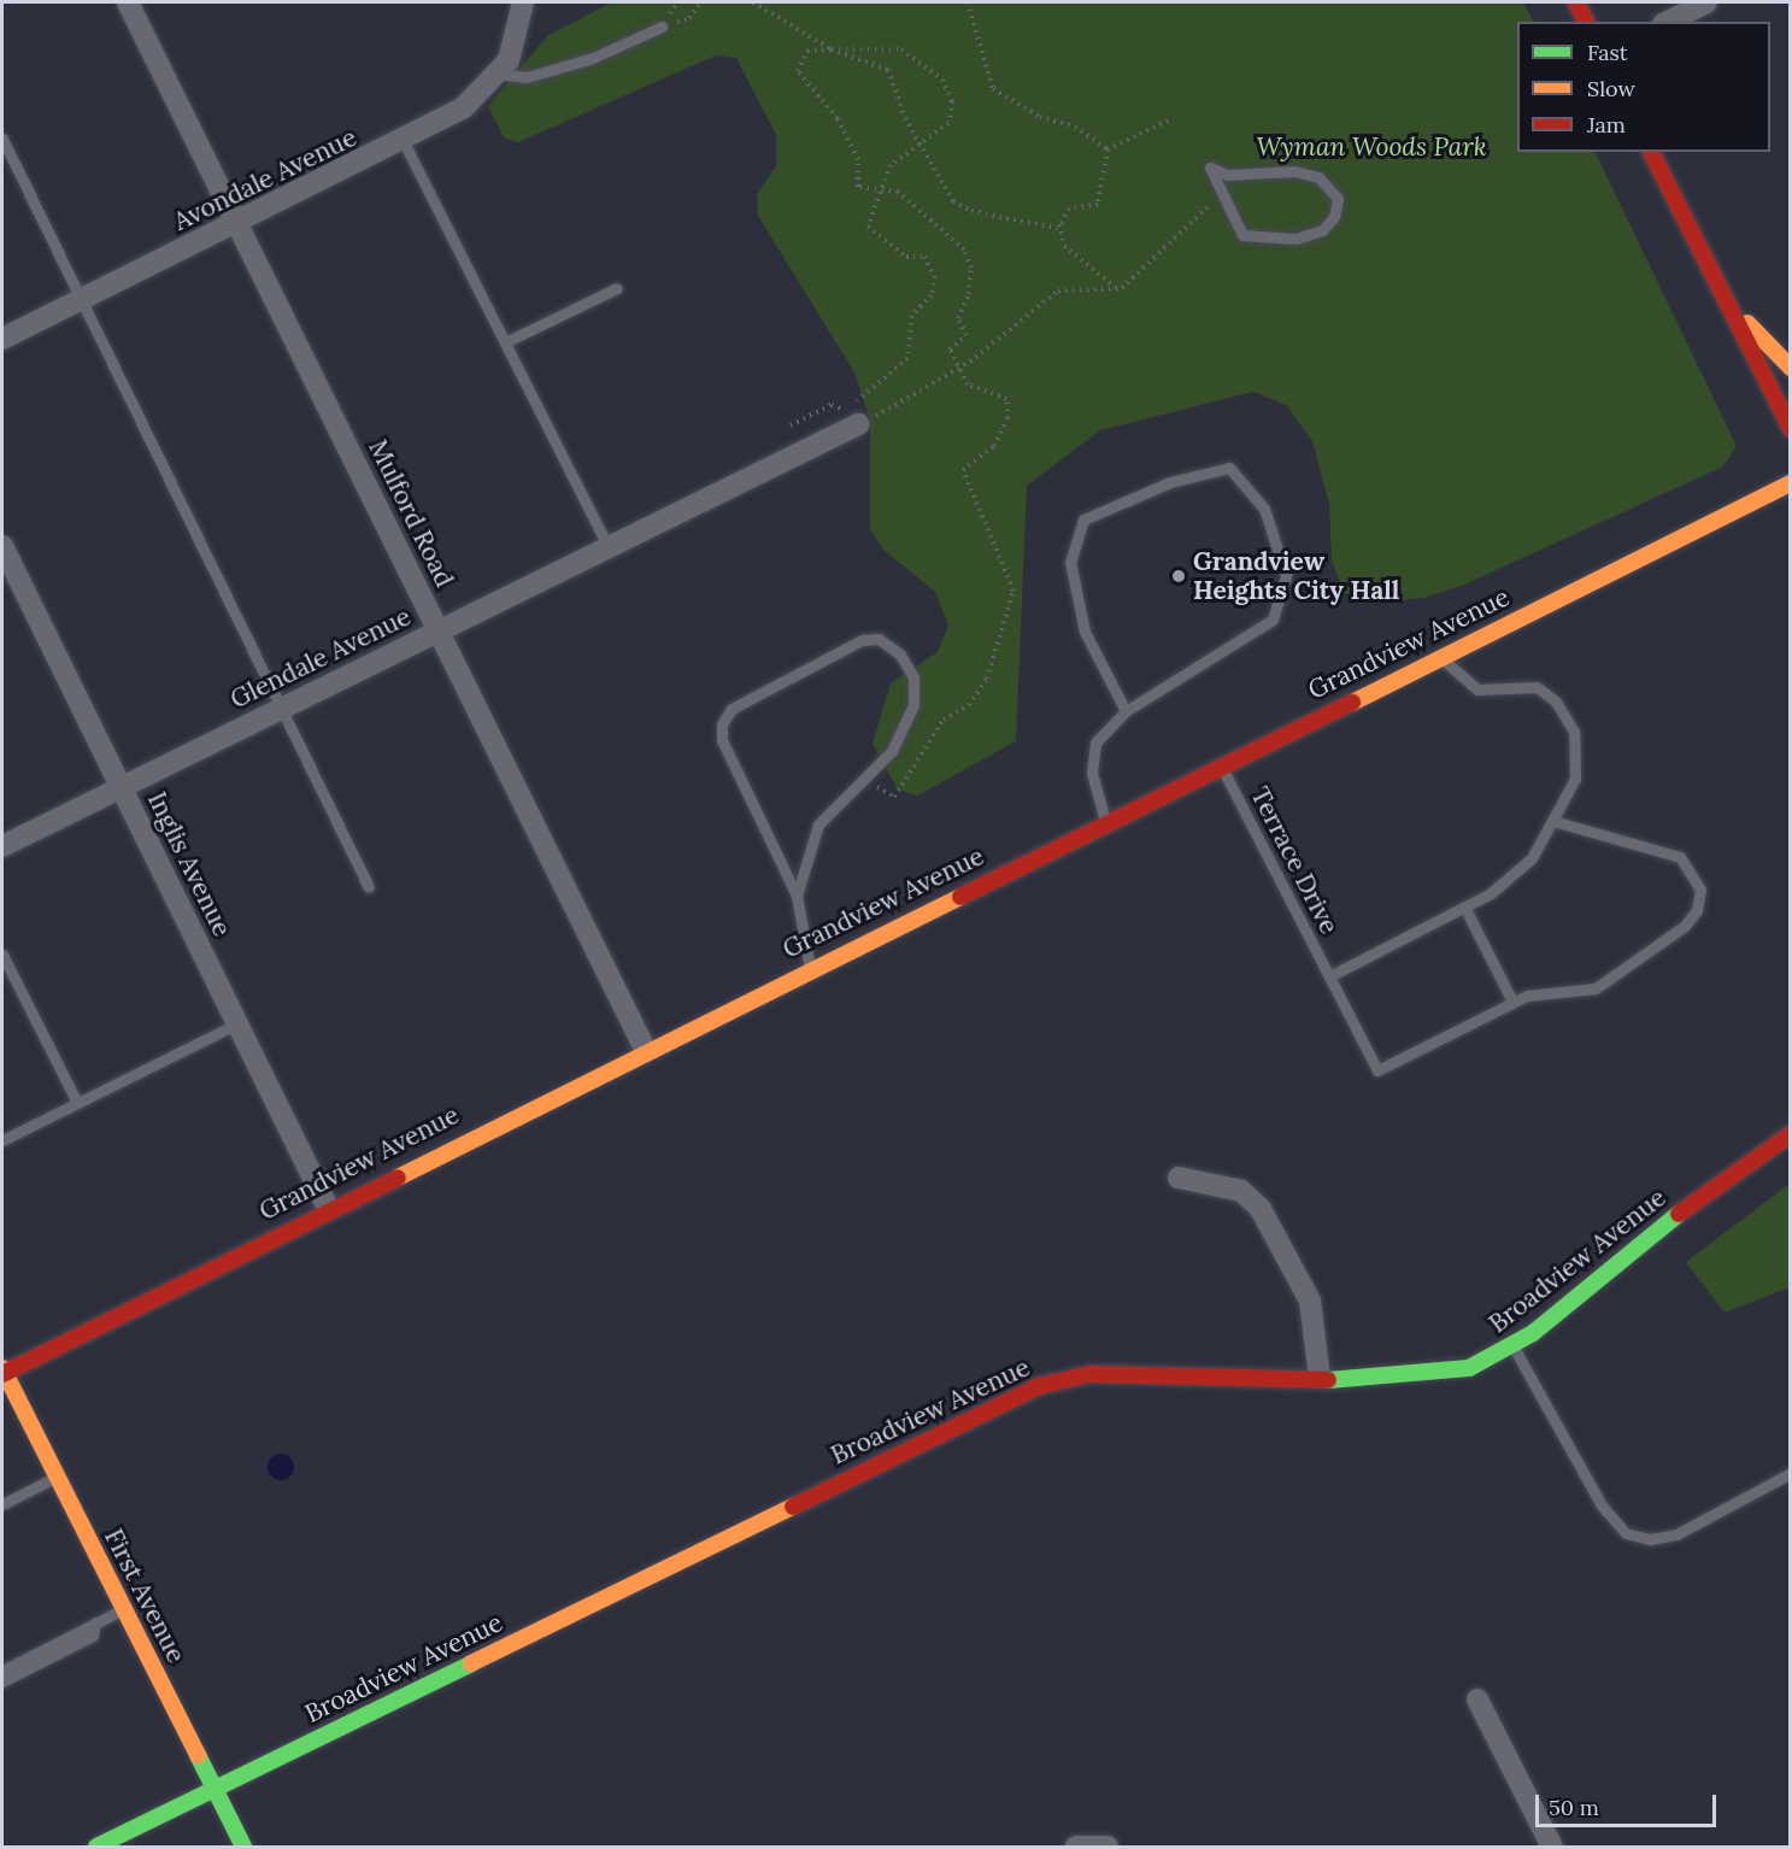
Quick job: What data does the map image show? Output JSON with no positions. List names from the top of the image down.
{
  "streets": {
    "main road": ["Grandview Avenue", "Broadview Avenue", "First Avenue"],
    "street": [
      "Avondale Avenue",
      "Mulford Road",
      "Glendale Avenue",
      "Inglis Avenue"
    ],
    "lane": ["Terrace Drive"]
  },
  "crossings": [
    ["Avondale Avenue", "Mulford Road"],
    ["Mulford Road", "Grandview Avenue"],
    ["Mulford Road", "Glendale Avenue"],
    ["Grandview Avenue", "Terrace Drive"],
    ["Grandview Avenue", "Inglis Avenue"],
    ["Grandview Avenue", "First Avenue"],
    ["Glendale Avenue", "Inglis Avenue"],
    ["Broadview Avenue", "First Avenue"]
  ],
  "parks": ["Wyman Woods Park"],
  "places": ["Grandview Heights City Hall"],
  "legend": ["Fast", "Slow", "Jam"],
  "scale_bar": "50 m"
}
